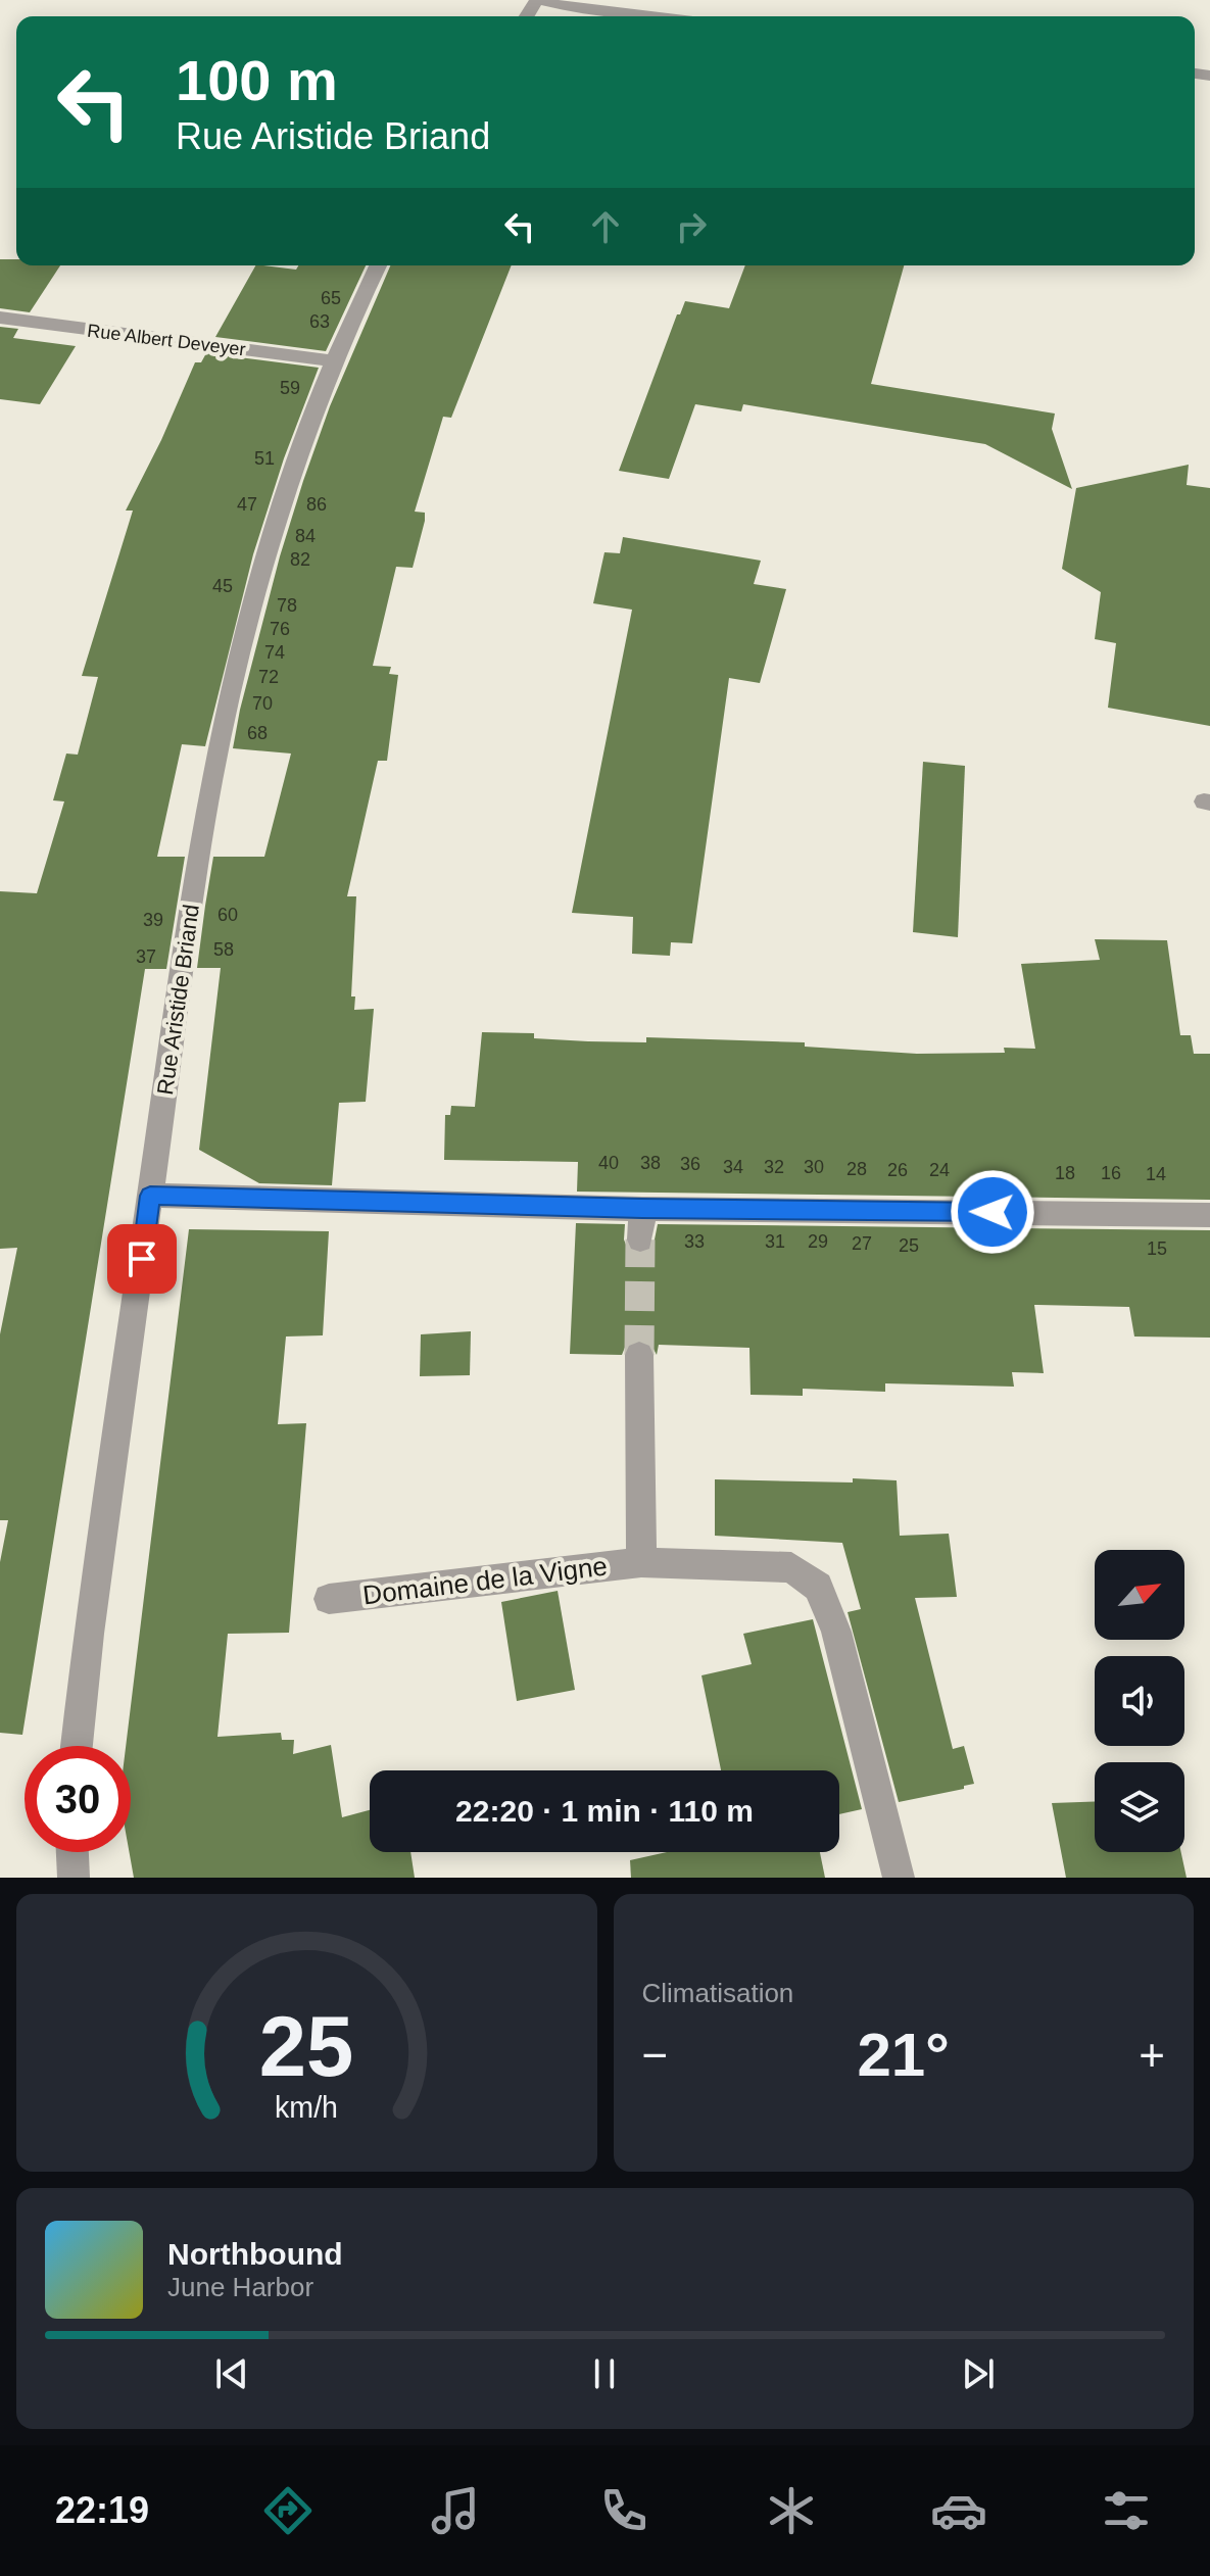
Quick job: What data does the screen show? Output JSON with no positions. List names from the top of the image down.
{
  "streets": {
    "street": ["Rue Albert Deveyer", "Rue Aristide Briand", "Domaine de la Vigne"]
  },
  "crossings": [
    ["Rue Albert Deveyer", "Rue Aristide Briand"]
  ],
  "house_numbers": [
    "65",
    "63",
    "59",
    "51",
    "47",
    "86",
    "84",
    "82",
    "45",
    "78",
    "76",
    "74",
    "72",
    "70",
    "68",
    "60",
    "39",
    "58",
    "37",
    "40",
    "38",
    "36",
    "34",
    "32",
    "30",
    "28",
    "26",
    "24",
    "18",
    "16",
    "14",
    "33",
    "31",
    "29",
    "27",
    "25",
    "15"
  ],
  "north": "top right",
  "page": {
    "turn": ["100 m", "Rue Aristide Briand"],
    "limit": "30",
    "trip": "22:20 · 1 min · 110 m",
    "tile": "Climatisation",
    "heat": ["−", "21°", "+"],
    "song": ["Northbound", "June Harbor"],
    "tabs": "22:19",
    "gauge": ["25", "km/h"]
  }
}
